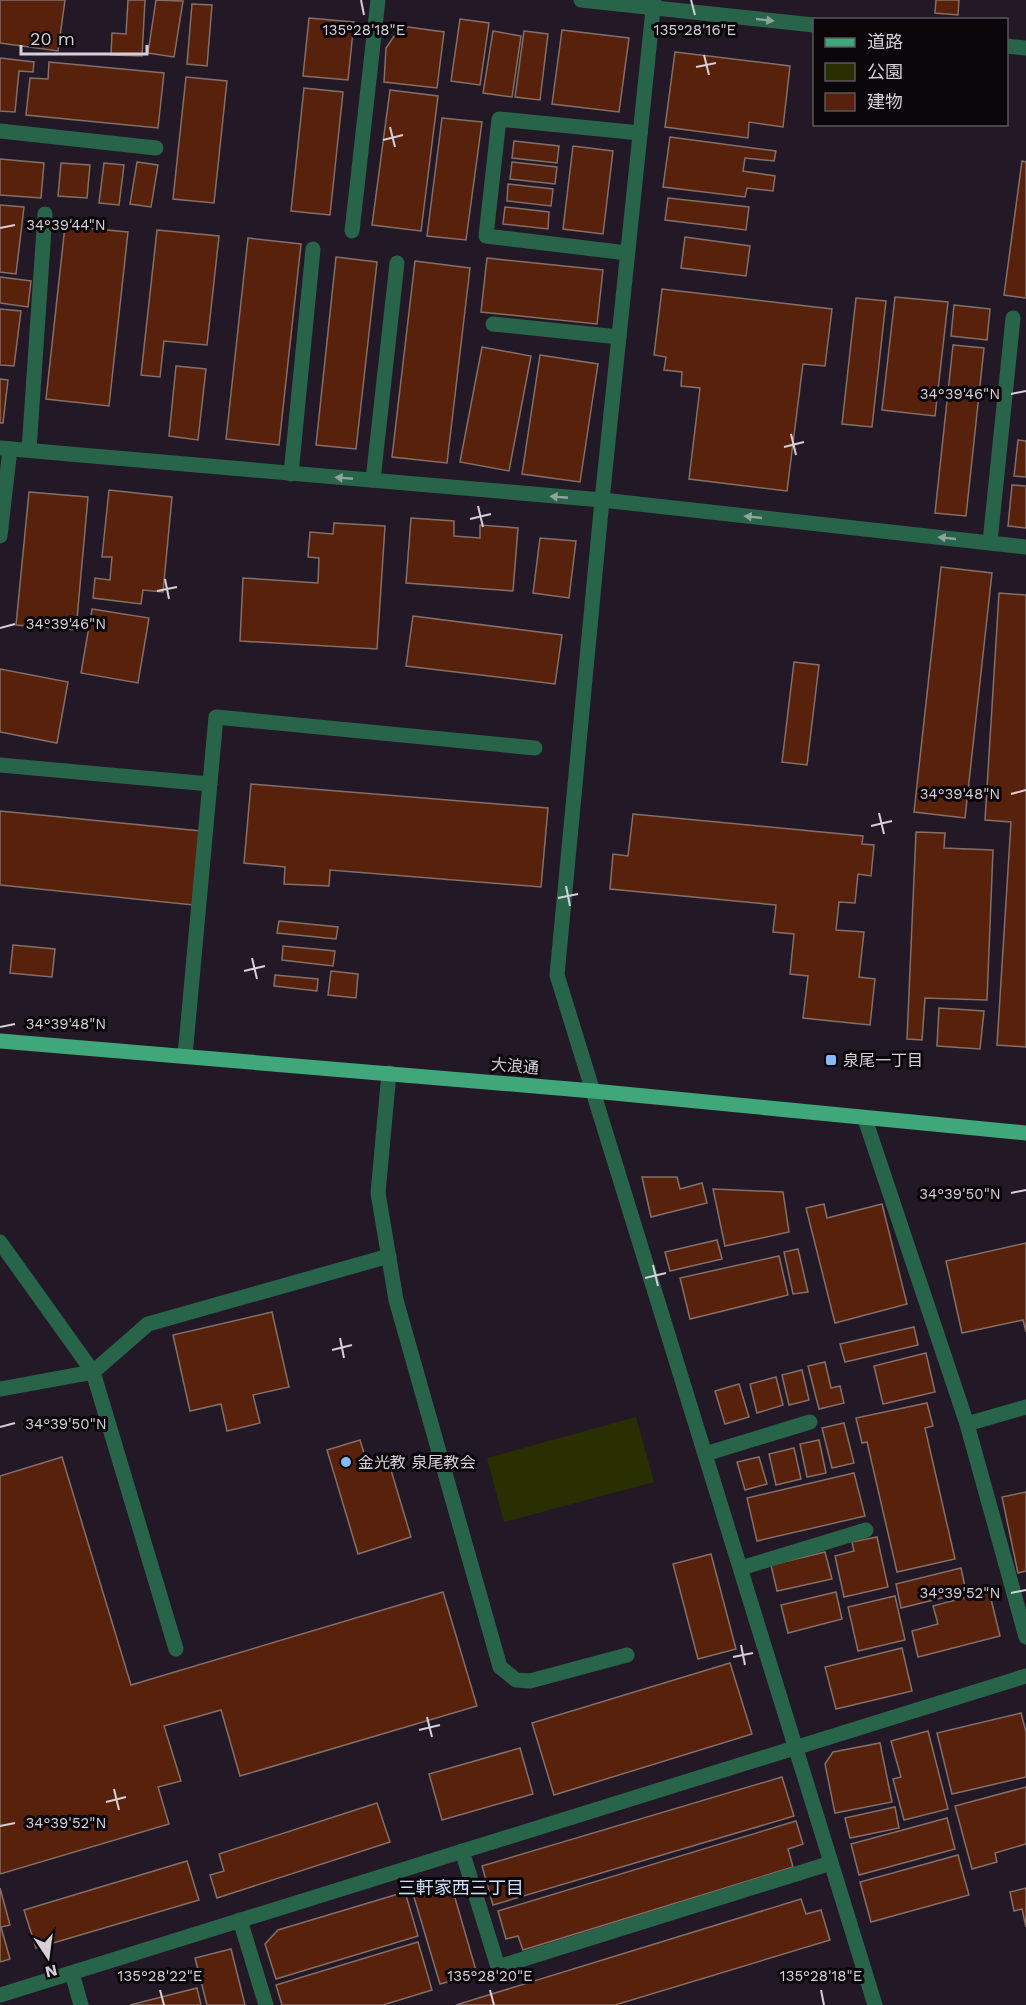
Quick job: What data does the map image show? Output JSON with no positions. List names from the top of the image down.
{
  "streets": {
    "main road": ["大浪通"]
  },
  "districts": ["三軒家西三丁目"],
  "places": {
    "transit": ["泉尾一丁目"],
    "other": ["金光教 泉尾教会"]
  },
  "legend": ["道路", "公園", "建物"],
  "scale_bar": "20 m",
  "north": "bottom",
  "coordinates": [
    "135°28'18\"E",
    "135°28'16\"E",
    "34°39'44\"N",
    "34°39'46\"N",
    "34°39'48\"N",
    "34°39'50\"N",
    "34°39'52\"N",
    "135°28'22\"E",
    "135°28'20\"E"
  ]
}
